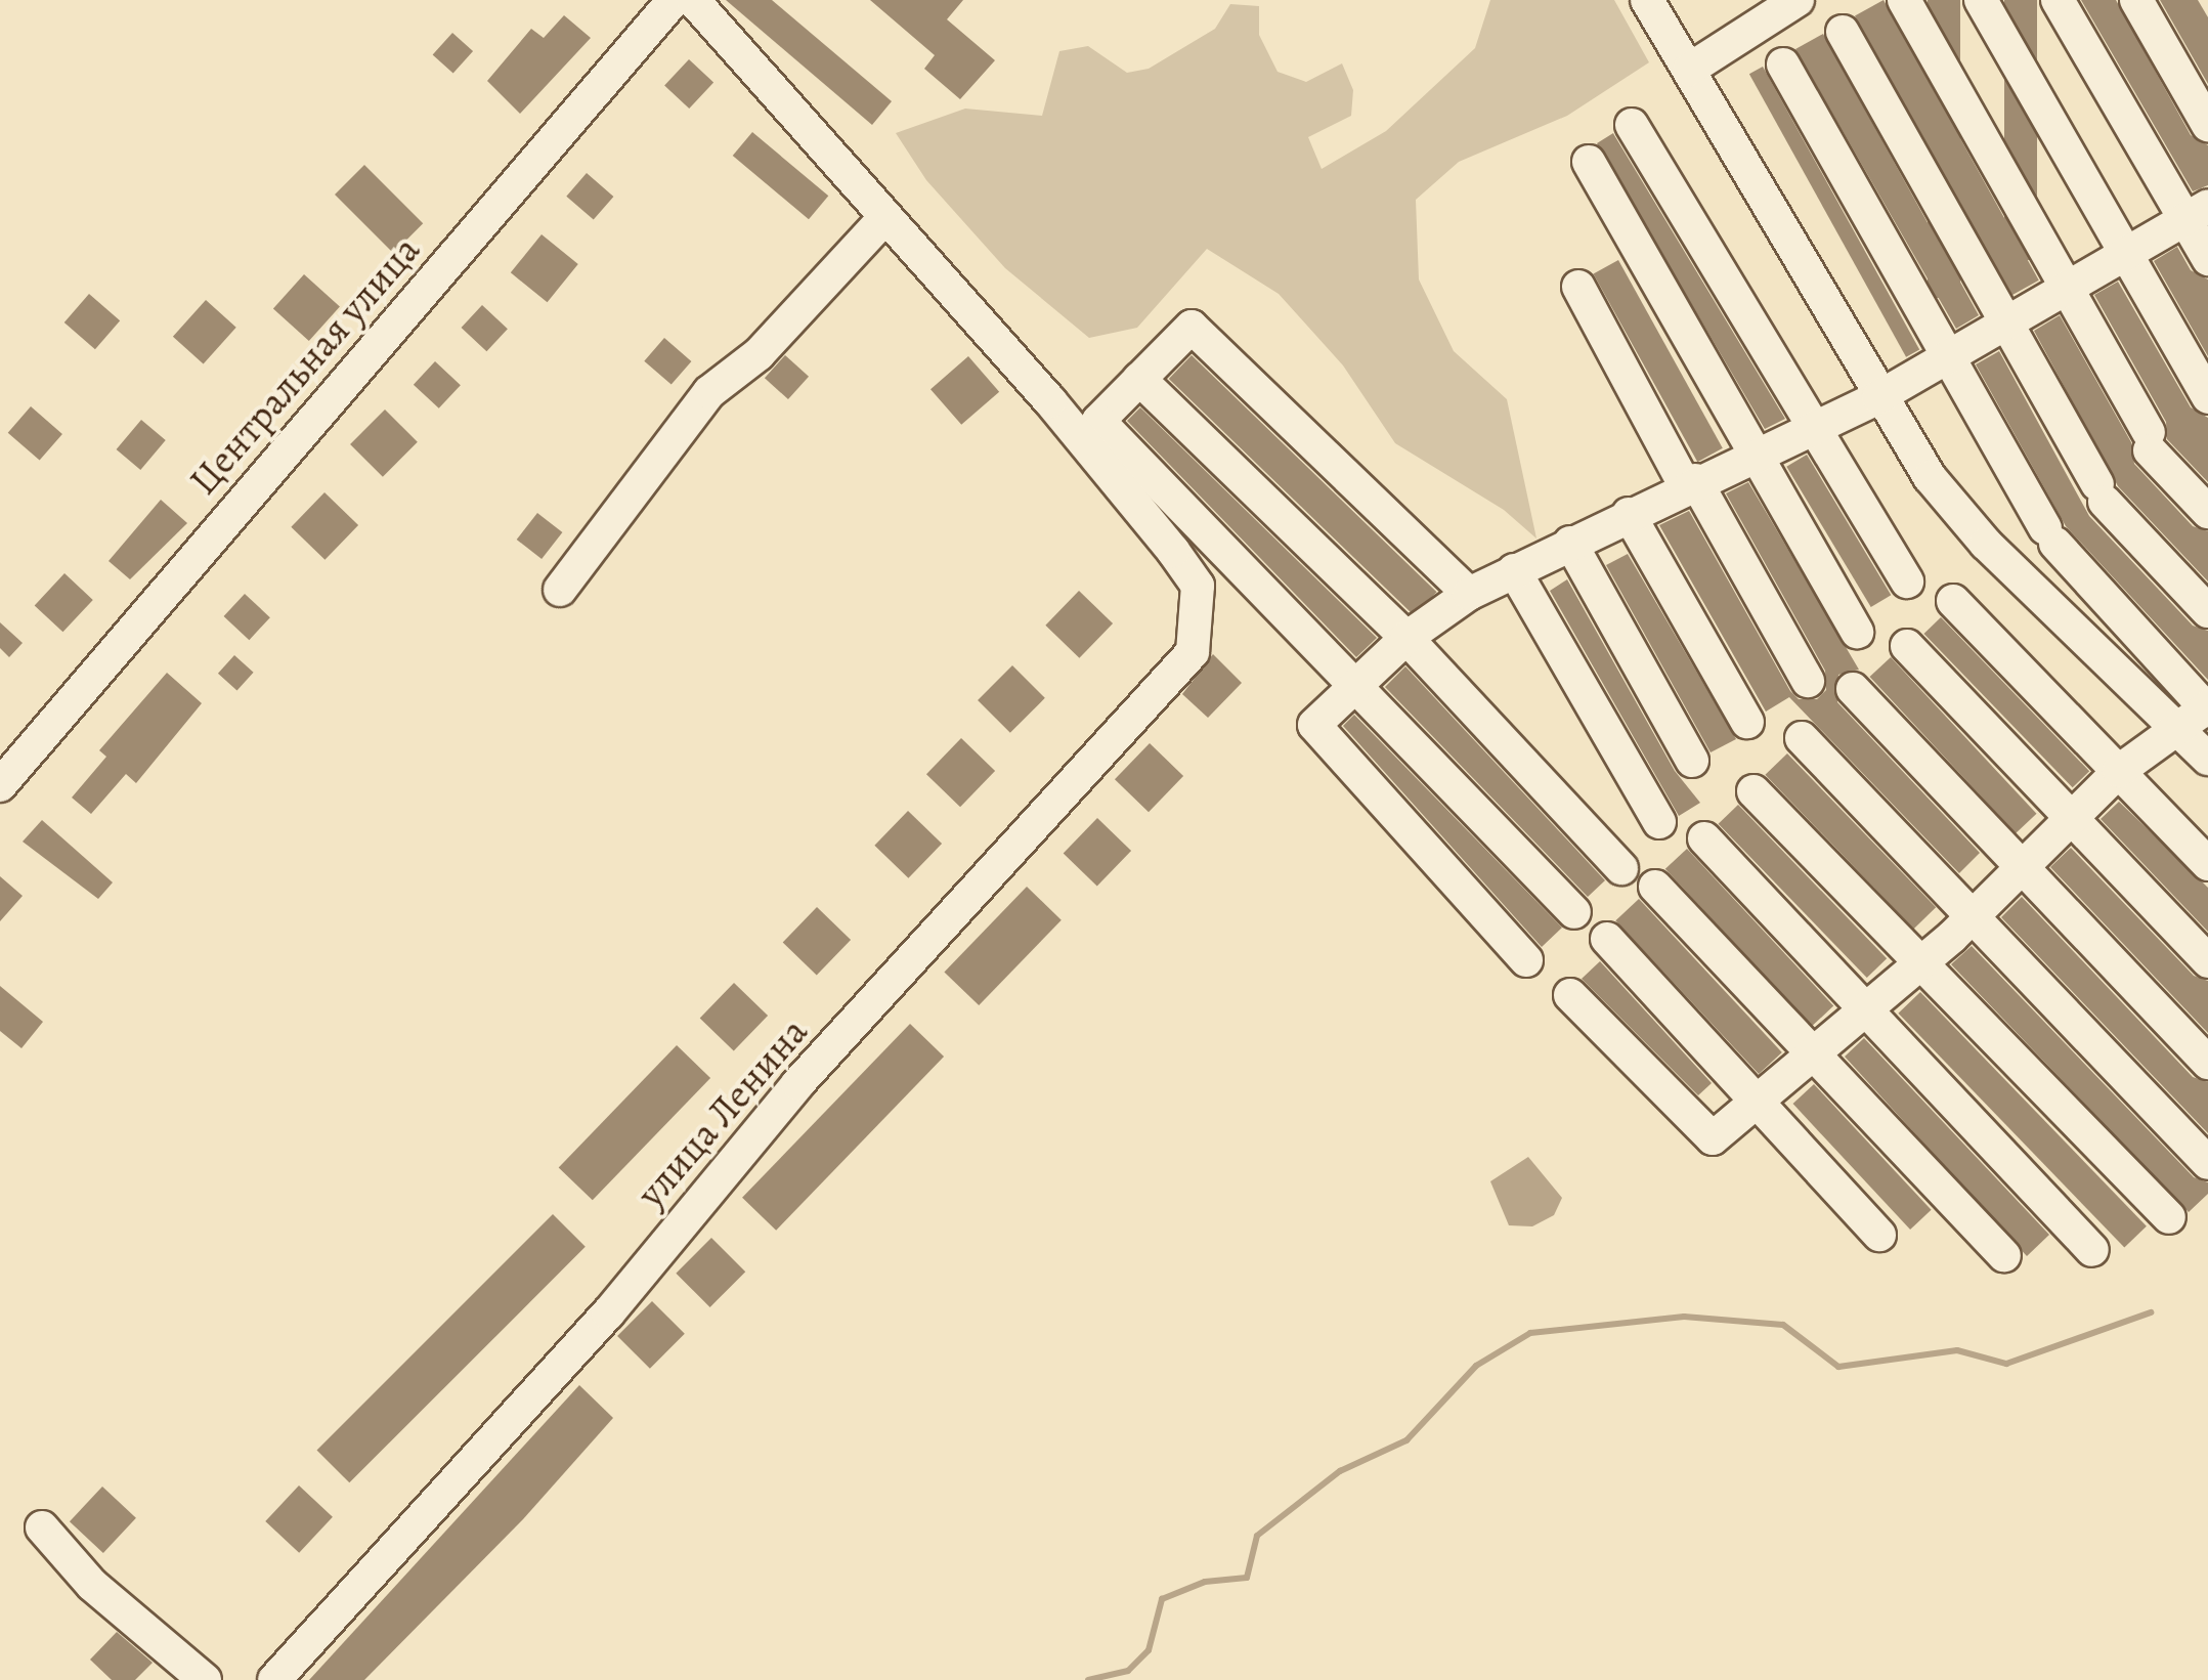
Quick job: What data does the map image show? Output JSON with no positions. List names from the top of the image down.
{
  "streets": {
    "street": ["Центральная улица", "улица Ленина"]
  }
}
